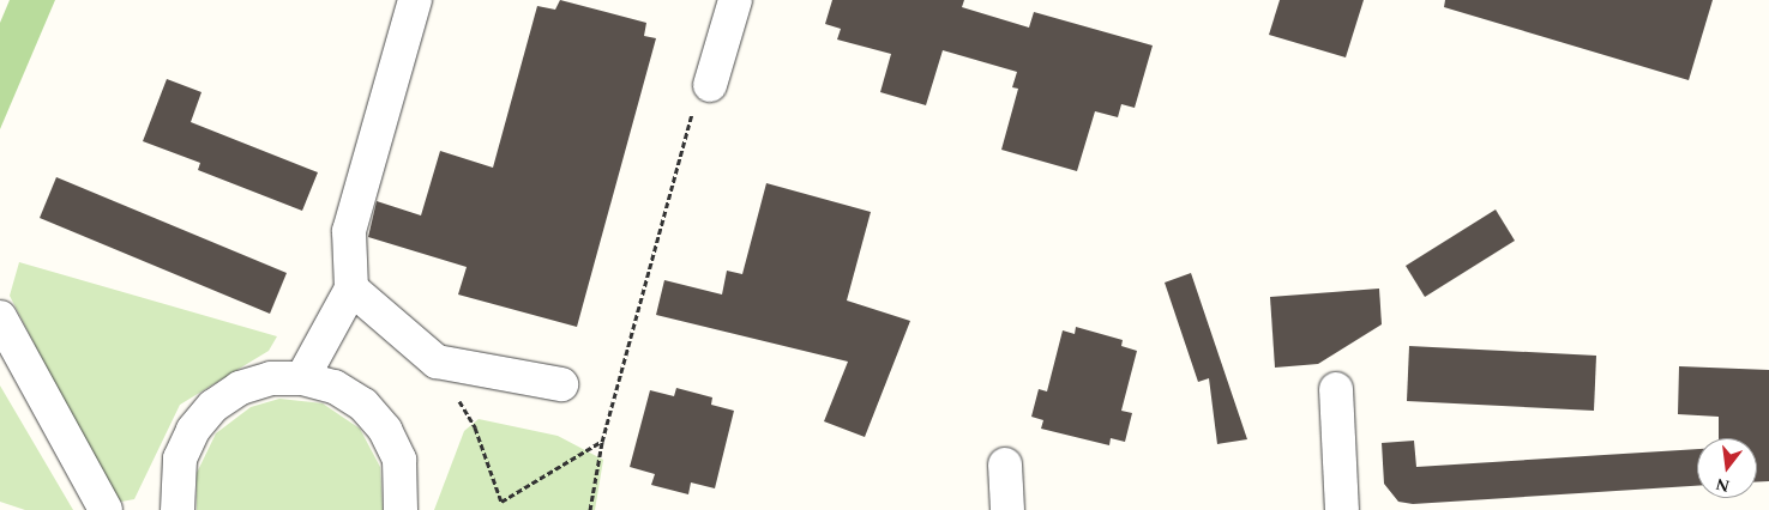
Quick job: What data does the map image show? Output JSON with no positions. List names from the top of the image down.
{
  "north": "bottom"
}
